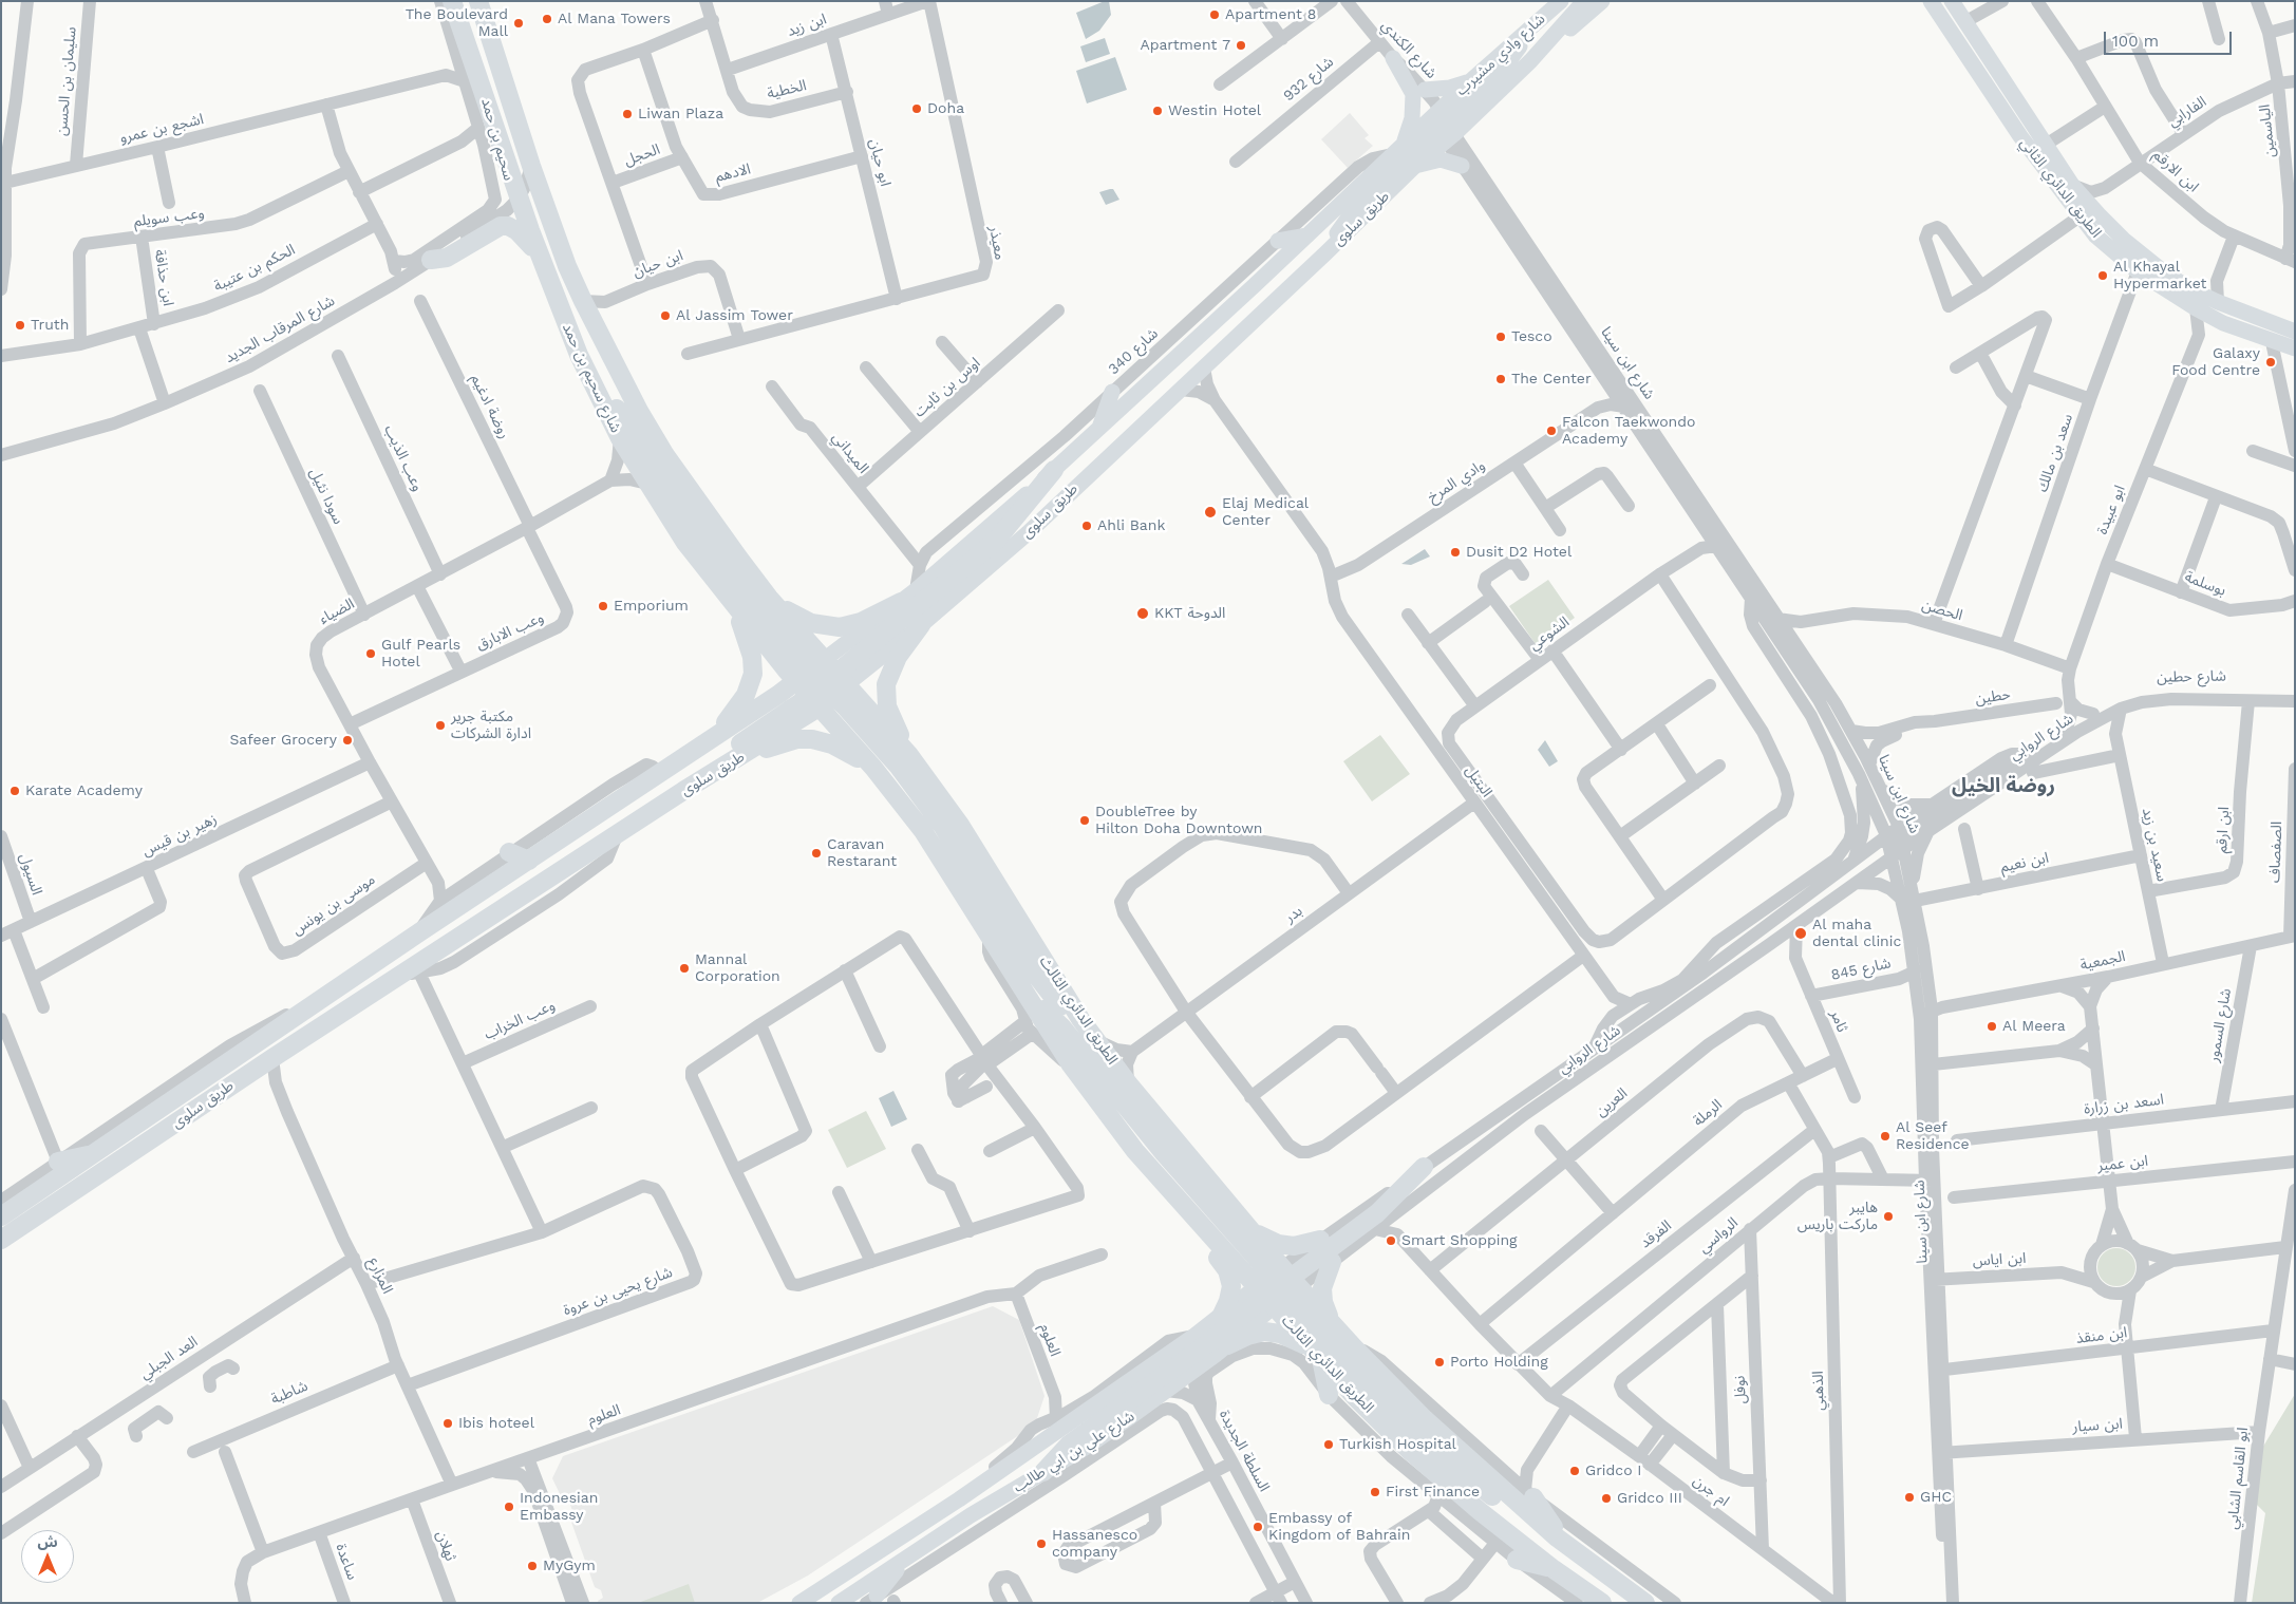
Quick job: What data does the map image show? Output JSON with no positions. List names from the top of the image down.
{
  "streets": {
    "highway": ["طريق سلوى", "شارع سحيم بن حمد", "الطريق الدائري الثالث"],
    "main road": ["شارع وادي مشيرب", "الطريق الدائري الثاني", "شارع علي بن ابي طالب"],
    "street": [
      "ابن زيد",
      "شارع الكندي",
      "شارع 932",
      "سليمان بن الحسن",
      "الخطية",
      "الفارابي",
      "اشجع بن عمرو",
      "الياسمين",
      "سحيم بن حمد",
      "الحجل",
      "ابو حيان",
      "ابن الارقم",
      "الادهم",
      "وعب سويلم",
      "معيذر",
      "ابن حيان",
      "الحكم بن عتيبة",
      "ابن حذافة",
      "شارع المرقاب الجديد",
      "شارع 340",
      "شارع ابن سينا",
      "اوس بن ثابت",
      "روضة ادغيم",
      "الميداني",
      "سعد بن مالك",
      "وعب الذيب",
      "وادي المرخ",
      "سودا نثيل",
      "ابو عبيدة",
      "بوسلمة",
      "الحصن",
      "الضياء",
      "وعب الابارق",
      "الشوعي",
      "شارع حطين",
      "حطين",
      "شارع الروابي",
      "البتيل",
      "ابن ارقم",
      "زهير بن قيس",
      "سعيد بن زيد",
      "الصفصاف",
      "ابن نعيم",
      "السيول",
      "موسى بن يونس",
      "بدر",
      "الجمعية",
      "شارع 845",
      "وعب الخراب",
      "ثامر",
      "شارع السمور",
      "العرين",
      "اسعد بن زرارة",
      "الرملة",
      "ابن عمير",
      "الفرقد",
      "الرواسي",
      "ابن اياس",
      "المزارع",
      "شارع يحيى بن عروة",
      "ابن منقذ",
      "العلوم",
      "العد الجبلي",
      "نوفل",
      "الذهبي",
      "شاطبة",
      "ابن سيار",
      "السلطة الجديدة",
      "ابو القاسم الشابي",
      "ام جرن",
      "ثهلان",
      "ساعدة"
    ]
  },
  "crossings": [
    ["ابن زيد", "الخطية"],
    ["ابن زيد", "ابو حيان"],
    ["ابن زيد", "معيذر"],
    ["شارع الكندي", "شارع وادي مشيرب"],
    ["شارع الكندي", "شارع 932"],
    ["شارع الكندي", "طريق سلوى"],
    ["شارع الكندي", "شارع ابن سينا"],
    ["شارع وادي مشيرب", "طريق سلوى"],
    ["شارع وادي مشيرب", "شارع ابن سينا"],
    ["سليمان بن الحسن", "اشجع بن عمرو"],
    ["الخطية", "ابو حيان"],
    ["الفارابي", "الياسمين"],
    ["الفارابي", "ابن الارقم"],
    ["الياسمين", "ابن الارقم"],
    ["سحيم بن حمد", "شارع سحيم بن حمد"],
    ["الحجل", "الادهم"],
    ["ابو حيان", "الادهم"],
    ["ابو حيان", "معيذر"],
    ["الطريق الدائري الثاني", "سعد بن مالك"],
    ["الطريق الدائري الثاني", "ابو عبيدة"],
    ["وعب سويلم", "الحكم بن عتيبة"],
    ["وعب سويلم", "ابن حذافة"],
    ["طريق سلوى", "شارع 340"],
    ["طريق سلوى", "شارع ابن سينا"],
    ["طريق سلوى", "شارع سحيم بن حمد"],
    ["طريق سلوى", "الضياء"],
    ["طريق سلوى", "البتيل"],
    ["طريق سلوى", "الطريق الدائري الثالث"],
    ["طريق سلوى", "المزارع"],
    ["معيذر", "ابن حيان"],
    ["ابن حيان", "شارع سحيم بن حمد"],
    ["الحكم بن عتيبة", "ابن حذافة"],
    ["شارع المرقاب الجديد", "شارع سحيم بن حمد"],
    ["شارع 340", "الميداني"],
    ["شارع ابن سينا", "الحصن"],
    ["شارع ابن سينا", "الشوعي"],
    ["شارع ابن سينا", "حطين"],
    ["شارع ابن سينا", "شارع الروابي"],
    ["شارع ابن سينا", "ابن نعيم"],
    ["شارع ابن سينا", "الجمعية"],
    ["شارع ابن سينا", "شارع 845"],
    ["شارع ابن سينا", "ثامر"],
    ["شارع ابن سينا", "الرواسي"],
    ["شارع ابن سينا", "ابن اياس"],
    ["شارع ابن سينا", "ابن منقذ"],
    ["شارع ابن سينا", "ابن سيار"],
    ["شارع سحيم بن حمد", "الطريق الدائري الثالث"],
    ["اوس بن ثابت", "الميداني"],
    ["روضة ادغيم", "الضياء"],
    ["روضة ادغيم", "وعب الابارق"],
    ["سعد بن مالك", "الحصن"],
    ["وعب الذيب", "الضياء"],
    ["وادي المرخ", "البتيل"],
    ["سودا نثيل", "الضياء"],
    ["ابو عبيدة", "بوسلمة"],
    ["ابو عبيدة", "الحصن"],
    ["ابو عبيدة", "حطين"],
    ["ابو عبيدة", "شارع الروابي"],
    ["الضياء", "وعب الابارق"],
    ["الضياء", "زهير بن قيس"],
    ["الضياء", "موسى بن يونس"],
    ["شارع حطين", "شارع الروابي"],
    ["شارع حطين", "ابن ارقم"],
    ["شارع حطين", "سعيد بن زيد"],
    ["شارع الروابي", "سعيد بن زيد"],
    ["شارع الروابي", "ابن نعيم"],
    ["شارع الروابي", "شارع 845"],
    ["شارع الروابي", "الطريق الدائري الثالث"],
    ["شارع الروابي", "ثامر"],
    ["شارع الروابي", "شارع علي بن ابي طالب"],
    ["البتيل", "بدر"],
    ["ابن ارقم", "سعيد بن زيد"],
    ["زهير بن قيس", "السيول"],
    ["سعيد بن زيد", "ابن نعيم"],
    ["سعيد بن زيد", "الجمعية"],
    ["الصفصاف", "الجمعية"],
    ["ابن نعيم", "شارع 845"],
    ["ابن نعيم", "ثامر"],
    ["الجمعية", "شارع السمور"],
    ["شارع 845", "ثامر"],
    ["الطريق الدائري الثالث", "السلطة الجديدة"],
    ["الطريق الدائري الثالث", "شارع علي بن ابي طالب"],
    ["ثامر", "الرملة"],
    ["شارع السمور", "اسعد بن زرارة"],
    ["العرين", "الرملة"],
    ["العرين", "ام جرن"],
    ["الرملة", "ام جرن"],
    ["الفرقد", "ام جرن"],
    ["الرواسي", "نوفل"],
    ["الرواسي", "الذهبي"],
    ["الرواسي", "ام جرن"],
    ["المزارع", "شارع يحيى بن عروة"],
    ["المزارع", "العلوم"],
    ["المزارع", "العد الجبلي"],
    ["المزارع", "شاطبة"],
    ["ابن منقذ", "ابو القاسم الشابي"],
    ["العلوم", "شارع علي بن ابي طالب"],
    ["العلوم", "ثهلان"],
    ["العلوم", "ساعدة"],
    ["نوفل", "ام جرن"],
    ["ابن سيار", "ابو القاسم الشابي"],
    ["السلطة الجديدة", "شارع علي بن ابي طالب"]
  ],
  "districts": ["روضة الخيل"],
  "places": [
    "Apartment 8",
    "Al Mana Towers",
    "The Boulevard Mall",
    "Apartment 7",
    "Doha",
    "Westin Hotel",
    "Liwan Plaza",
    "Al Khayal Hypermarket",
    "Al Jassim Tower",
    "Truth",
    "Tesco",
    "Galaxy Food Centre",
    "The Center",
    "Falcon Taekwondo Academy",
    "Elaj Medical Center",
    "Ahli Bank",
    "Dusit D2 Hotel",
    "Emporium",
    "KKT الدوحة",
    "Gulf Pearls Hotel",
    "مكتبة جرير ادارة الشركات",
    "Safeer Grocery",
    "Karate Academy",
    "DoubleTree by Hilton Doha Downtown",
    "Caravan Restarant",
    "Al maha dental clinic",
    "Mannal Corporation",
    "Al Meera",
    "Al Seef Residence",
    "هايبر ماركت باريس",
    "Smart Shopping",
    "Porto Holding",
    "Ibis hoteel",
    "Turkish Hospital",
    "Gridco I",
    "First Finance",
    "GHC",
    "Gridco III",
    "Indonesian Embassy",
    "Embassy of Kingdom of Bahrain",
    "Hassanesco company",
    "MyGym"
  ],
  "scale_bar": "100 m",
  "north": "top"
}
